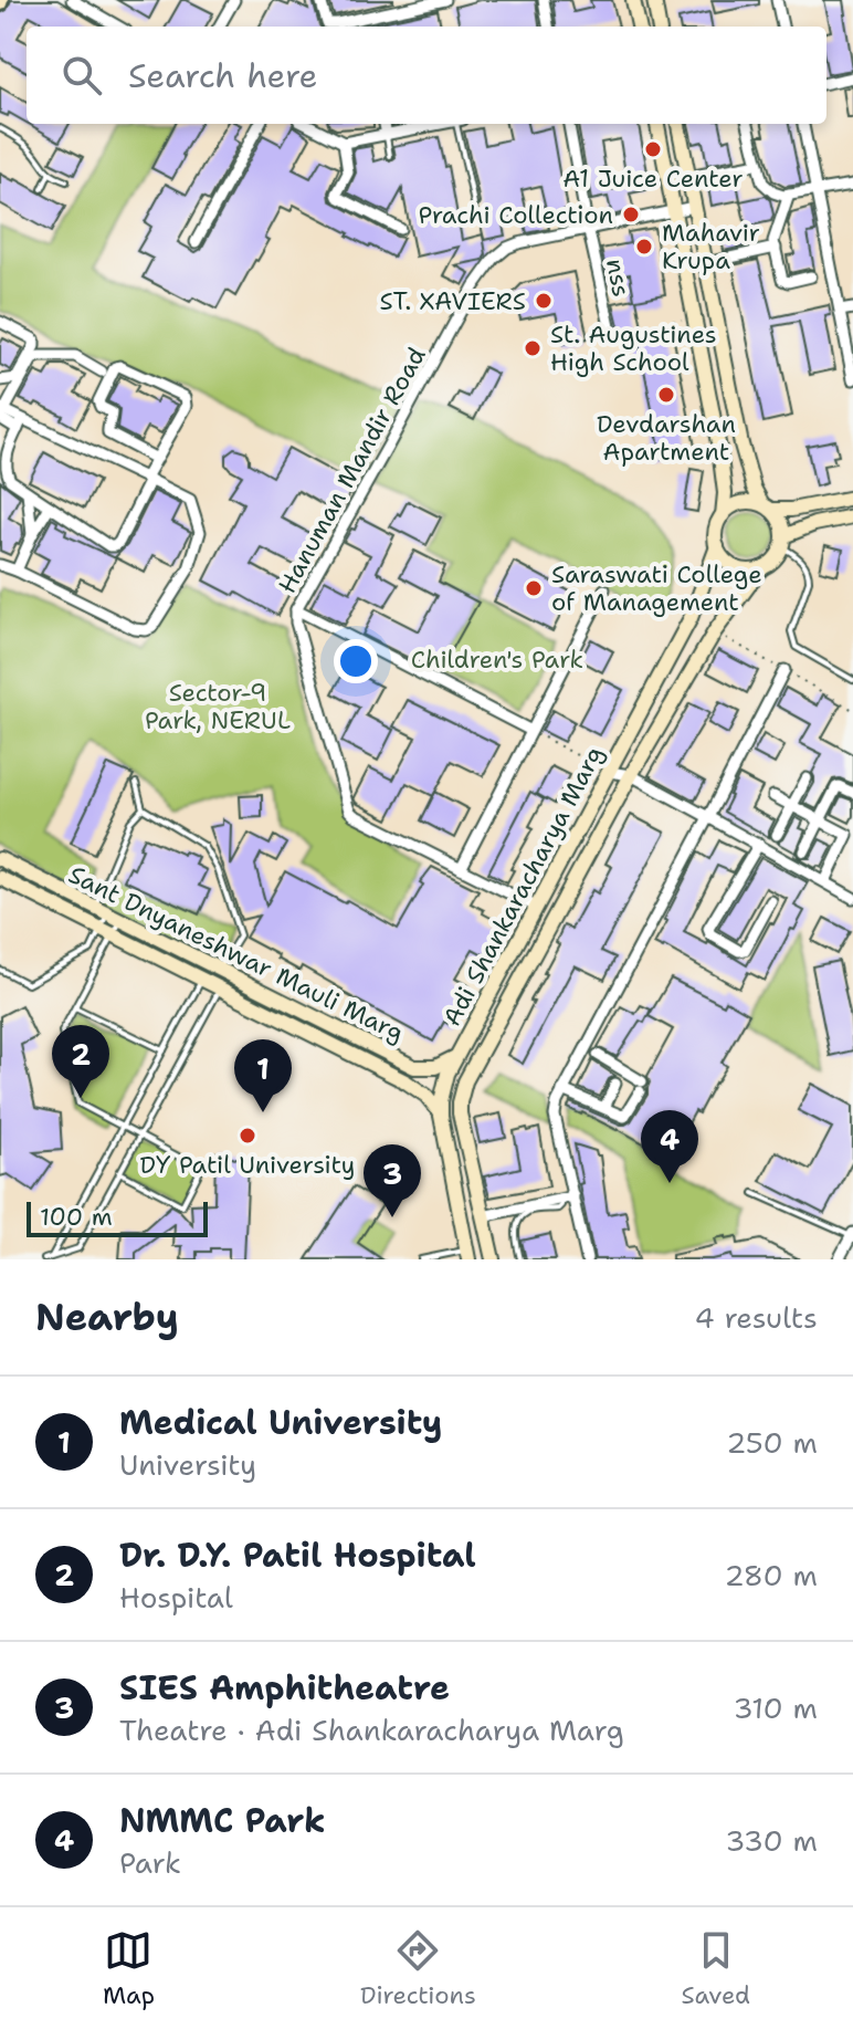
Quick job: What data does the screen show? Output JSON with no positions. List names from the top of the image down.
{
  "streets": {
    "main road": ["Adi Shankaracharya Marg", "Sant Dnyaneshwar Mauli Marg"],
    "street": ["nss", "Hanuman Mandir Road"]
  },
  "crossings": [
    ["nss", "Hanuman Mandir Road"],
    ["Hanuman Mandir Road", "Adi Shankaracharya Marg"],
    ["Adi Shankaracharya Marg", "Sant Dnyaneshwar Mauli Marg"]
  ],
  "parks": ["Children's Park", "Sector-9 Park, NERUL"],
  "places": [
    "A1 Juice Center",
    "Prachi Collection",
    "Mahavir Krupa",
    "ST. XAVIERS",
    "St. Augustines High School",
    "Devdarshan Apartment",
    "Saraswati College of Management",
    "DY Patil University"
  ],
  "scale_bar": "100 m",
  "page": {
    "search": "Search here",
    "pins": [
      "2",
      "1",
      "4",
      "3"
    ],
    "scale": "100 m",
    "heading": ["Nearby", "4 results"],
    "list": [
      {
        "mark": "1",
        "name": "Medical University",
        "note": "University",
        "value": "250 m"
      },
      {
        "mark": "2",
        "name": "Dr. D.Y. Patil Hospital",
        "note": "Hospital",
        "value": "280 m"
      },
      {
        "mark": "3",
        "name": "SIES Amphitheatre",
        "note": "Theatre · Adi Shankaracharya Marg",
        "value": "310 m"
      },
      {
        "mark": "4",
        "name": "NMMC Park",
        "note": "Park",
        "value": "330 m"
      }
    ],
    "nav": ["Map", "Directions", "Saved"]
  }
}
